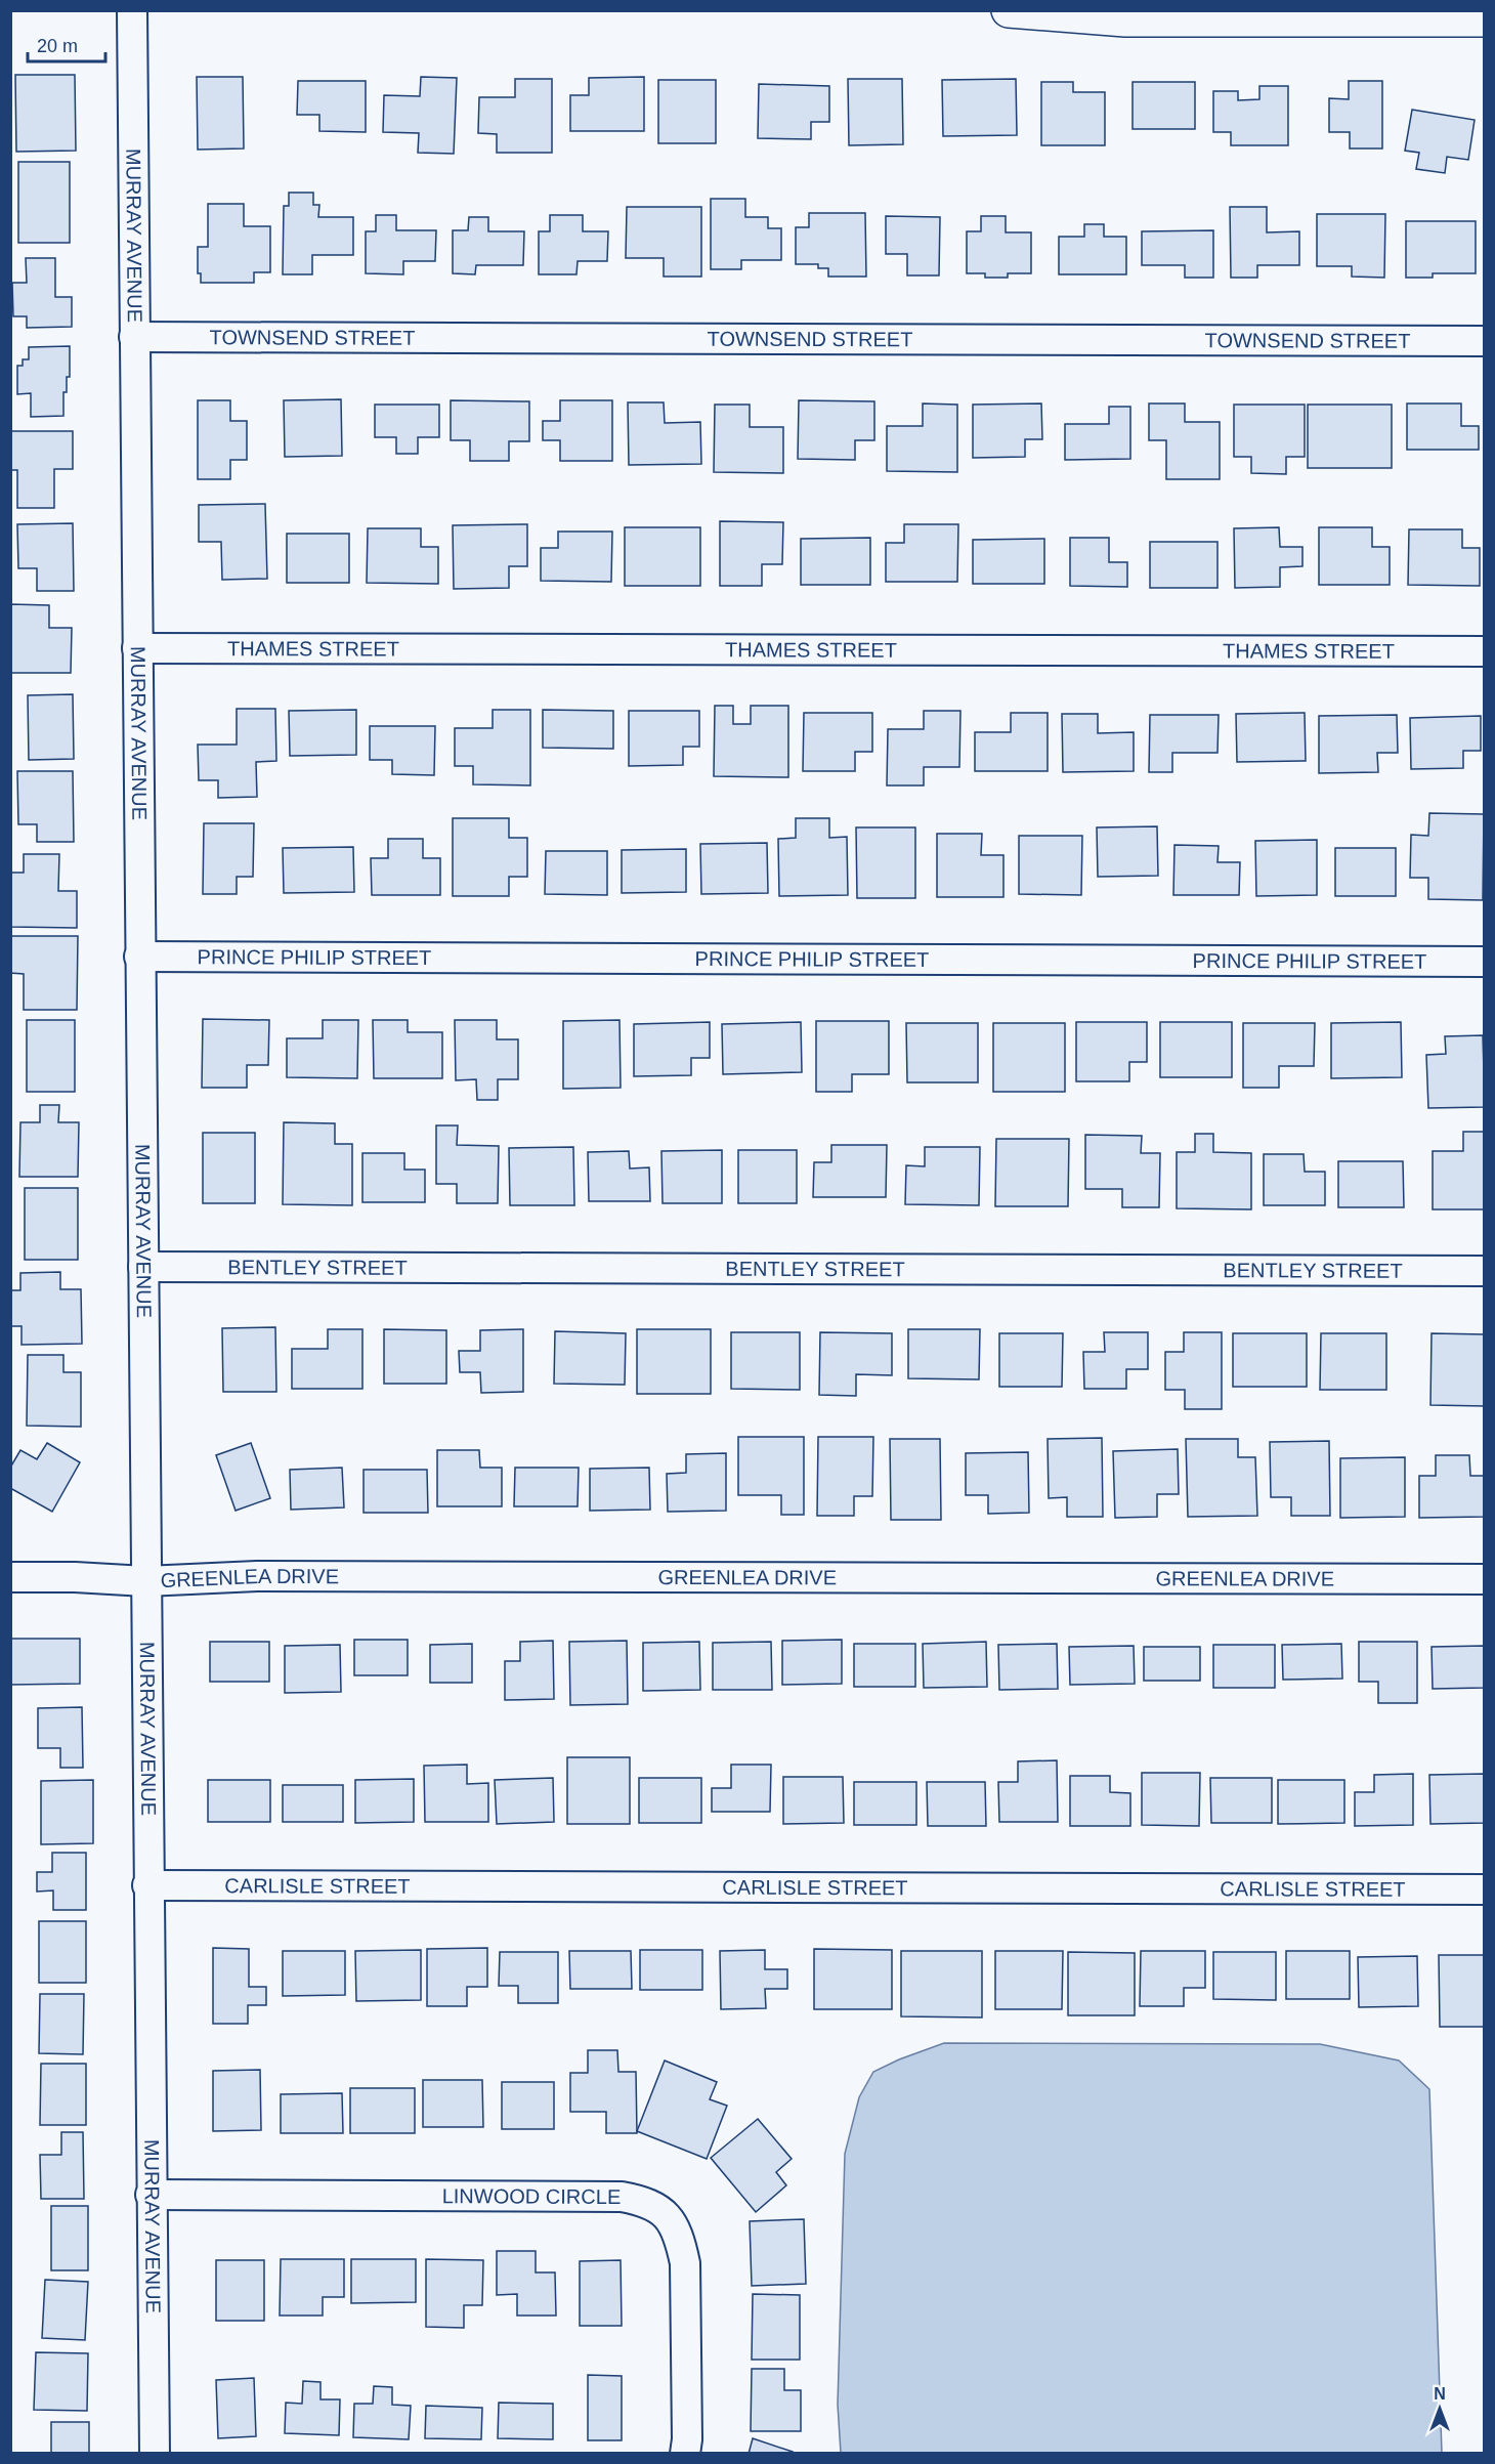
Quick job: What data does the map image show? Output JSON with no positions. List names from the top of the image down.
{
  "streets": {
    "street": [
      "MURRAY AVENUE",
      "TOWNSEND STREET",
      "THAMES STREET",
      "PRINCE PHILIP STREET",
      "BENTLEY STREET",
      "GREENLEA DRIVE",
      "CARLISLE STREET",
      "LINWOOD CIRCLE"
    ]
  },
  "crossings": [
    ["MURRAY AVENUE", "TOWNSEND STREET"],
    ["MURRAY AVENUE", "THAMES STREET"],
    ["MURRAY AVENUE", "PRINCE PHILIP STREET"],
    ["MURRAY AVENUE", "BENTLEY STREET"],
    ["MURRAY AVENUE", "GREENLEA DRIVE"],
    ["MURRAY AVENUE", "CARLISLE STREET"],
    ["MURRAY AVENUE", "LINWOOD CIRCLE"]
  ],
  "scale_bar": "20 m",
  "north": "top"
}
